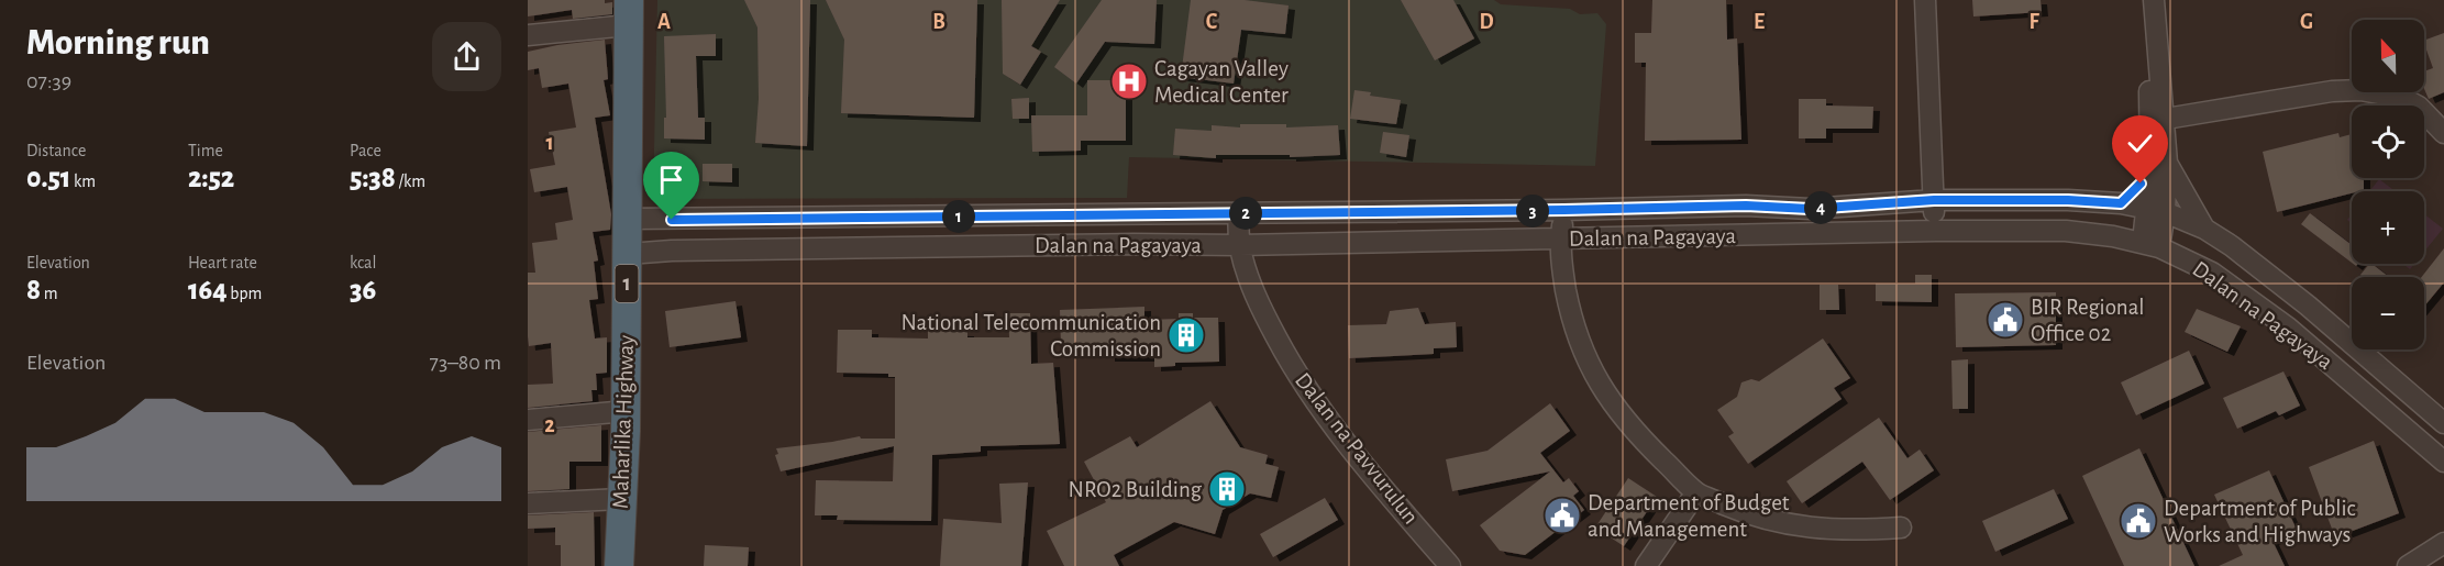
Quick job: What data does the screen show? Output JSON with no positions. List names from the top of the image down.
{
  "streets": {
    "highway": ["1", "Maharlika Highway"],
    "street": ["Dalan na Pagayaya", "Dalan na Pavvurulun"]
  },
  "crossings": [
    ["Dalan na Pagayaya", "Maharlika Highway"],
    ["Dalan na Pagayaya", "Dalan na Pavvurulun"]
  ],
  "places": {
    "hospital": ["Cagayan Valley Medical Center"],
    "public building": ["BIR Regional Office 02", "Department of Budget and Management", "Department of Public Works and Highways"],
    "building": ["National Telecommunication Commission", "NRO2 Building"]
  },
  "north": "top",
  "page": {
    "heading": ["Morning run", "07:39"],
    "map_buttons": ["+", "−"],
    "stats": [
      ["Distance", "0.51 km"],
      ["Time", "2:52"],
      ["Pace", "5:38 /km"],
      ["Elevation", "8 m"],
      ["Heart rate", "164 bpm"],
      ["kcal", "36"]
    ],
    "pins": [
      "4",
      "3",
      "2",
      "1"
    ],
    "chart": ["Elevation", "73–80 m"]
  },
  "grid": {
    "columns": [
      "A",
      "B",
      "C",
      "D",
      "E",
      "F",
      "G"
    ],
    "rows": ["1", "2"]
  }
}
